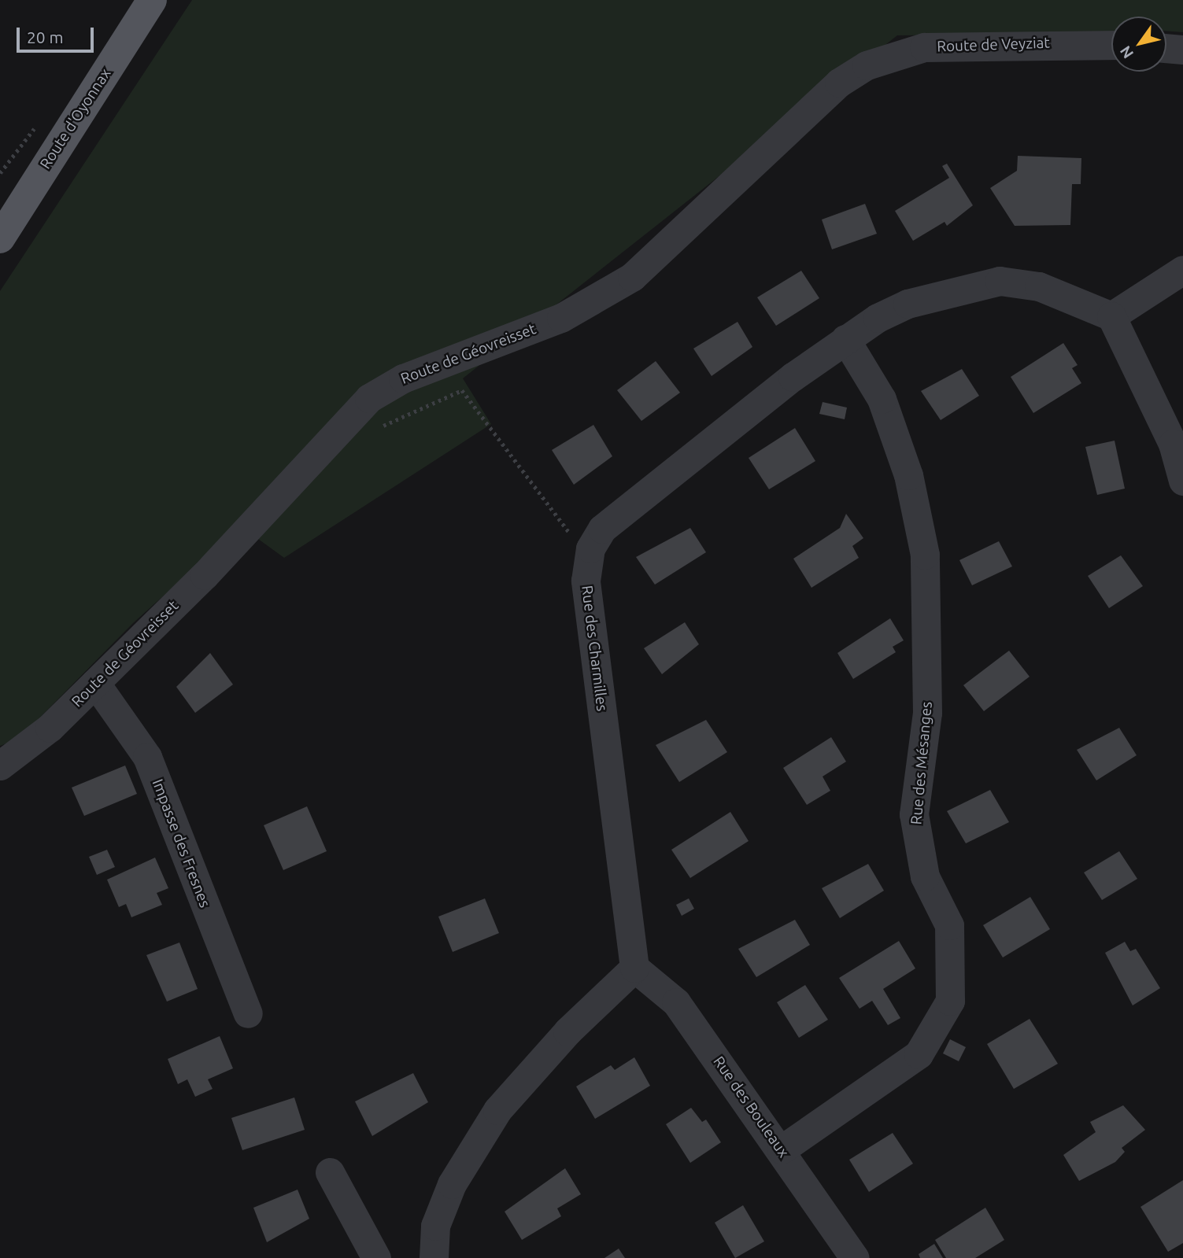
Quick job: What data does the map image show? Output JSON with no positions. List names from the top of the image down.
{
  "streets": {
    "main road": ["Route d'Oyonnax"],
    "street": [
      "Route de Veyziat",
      "Route de Géovreisset",
      "Rue des Charmilles",
      "Rue des Mésanges",
      "Impasse des Fresnes",
      "Rue des Bouleaux"
    ]
  },
  "crossings": [
    ["Route de Veyziat", "Route de Géovreisset"],
    ["Route de Géovreisset", "Impasse des Fresnes"],
    ["Rue des Charmilles", "Rue des Mésanges"],
    ["Rue des Charmilles", "Rue des Bouleaux"],
    ["Rue des Mésanges", "Rue des Bouleaux"]
  ],
  "scale_bar": "20 m",
  "north": "bottom left"
}
